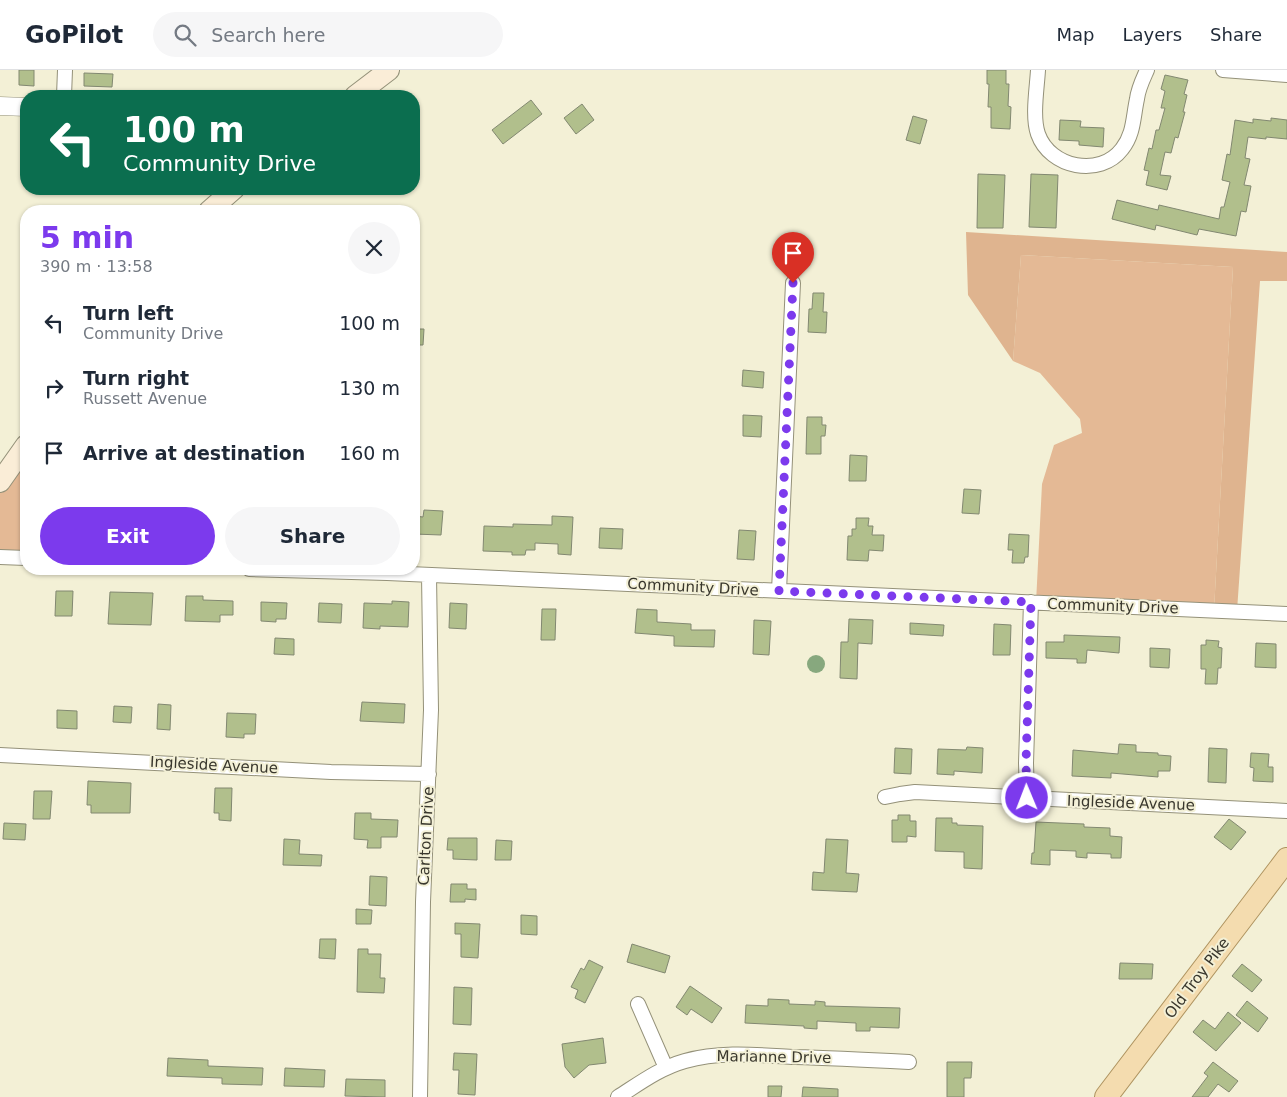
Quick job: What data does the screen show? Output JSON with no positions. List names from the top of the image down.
{
  "streets": {
    "main road": ["Old Troy Pike"],
    "street": [
      "Community Drive",
      "Ingleside Avenue",
      "Carlton Drive",
      "Marianne Drive"
    ]
  },
  "crossings": [
    ["Community Drive", "Carlton Drive"],
    ["Ingleside Avenue", "Carlton Drive"]
  ],
  "page": {
    "header": "GoPilot",
    "search": "Search here",
    "nav": ["Map", "Layers", "Share"],
    "turn": ["100 m", "Community Drive"],
    "heading": ["5 min", "390 m · 13:58"],
    "list": [
      {
        "name": "Turn left",
        "note": "Community Drive",
        "value": "100 m"
      },
      {
        "name": "Turn right",
        "note": "Russett Avenue",
        "value": "130 m"
      },
      {
        "name": "Arrive at destination",
        "value": "160 m"
      }
    ],
    "buttons": ["Exit", "Share"]
  }
}
